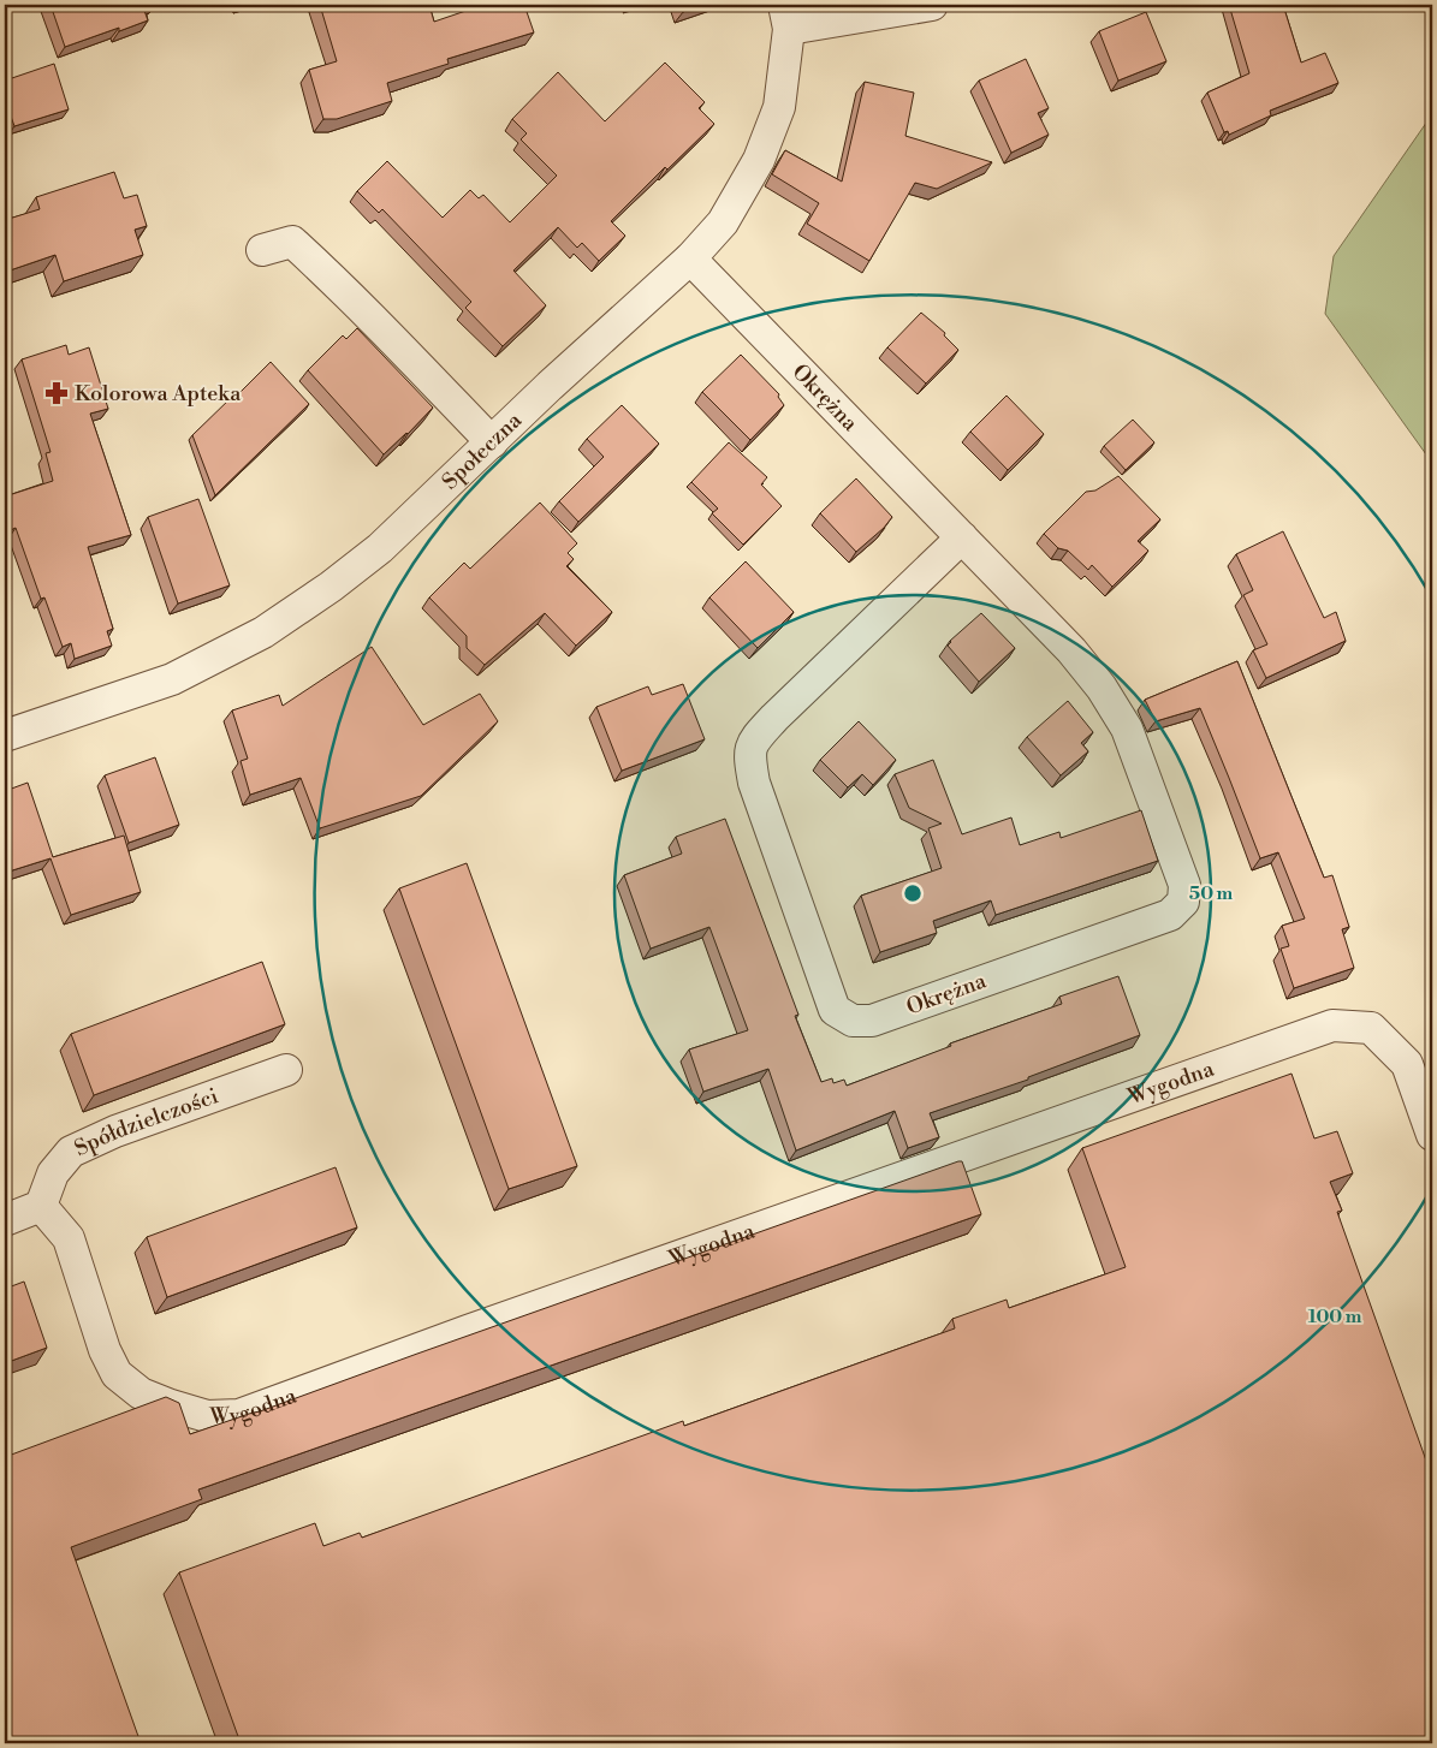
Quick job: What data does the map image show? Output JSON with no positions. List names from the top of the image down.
{
  "streets": {
    "street": [
      "Okrężna",
      "Społeczna",
      "Wygodna",
      "Spółdzielczości"
    ]
  },
  "crossings": [
    ["Okrężna", "Społeczna"],
    ["Wygodna", "Spółdzielczości"]
  ],
  "places": {
    "pharmacy": ["Kolorowa Apteka"]
  },
  "rings": ["50 m", "100 m"]
}
